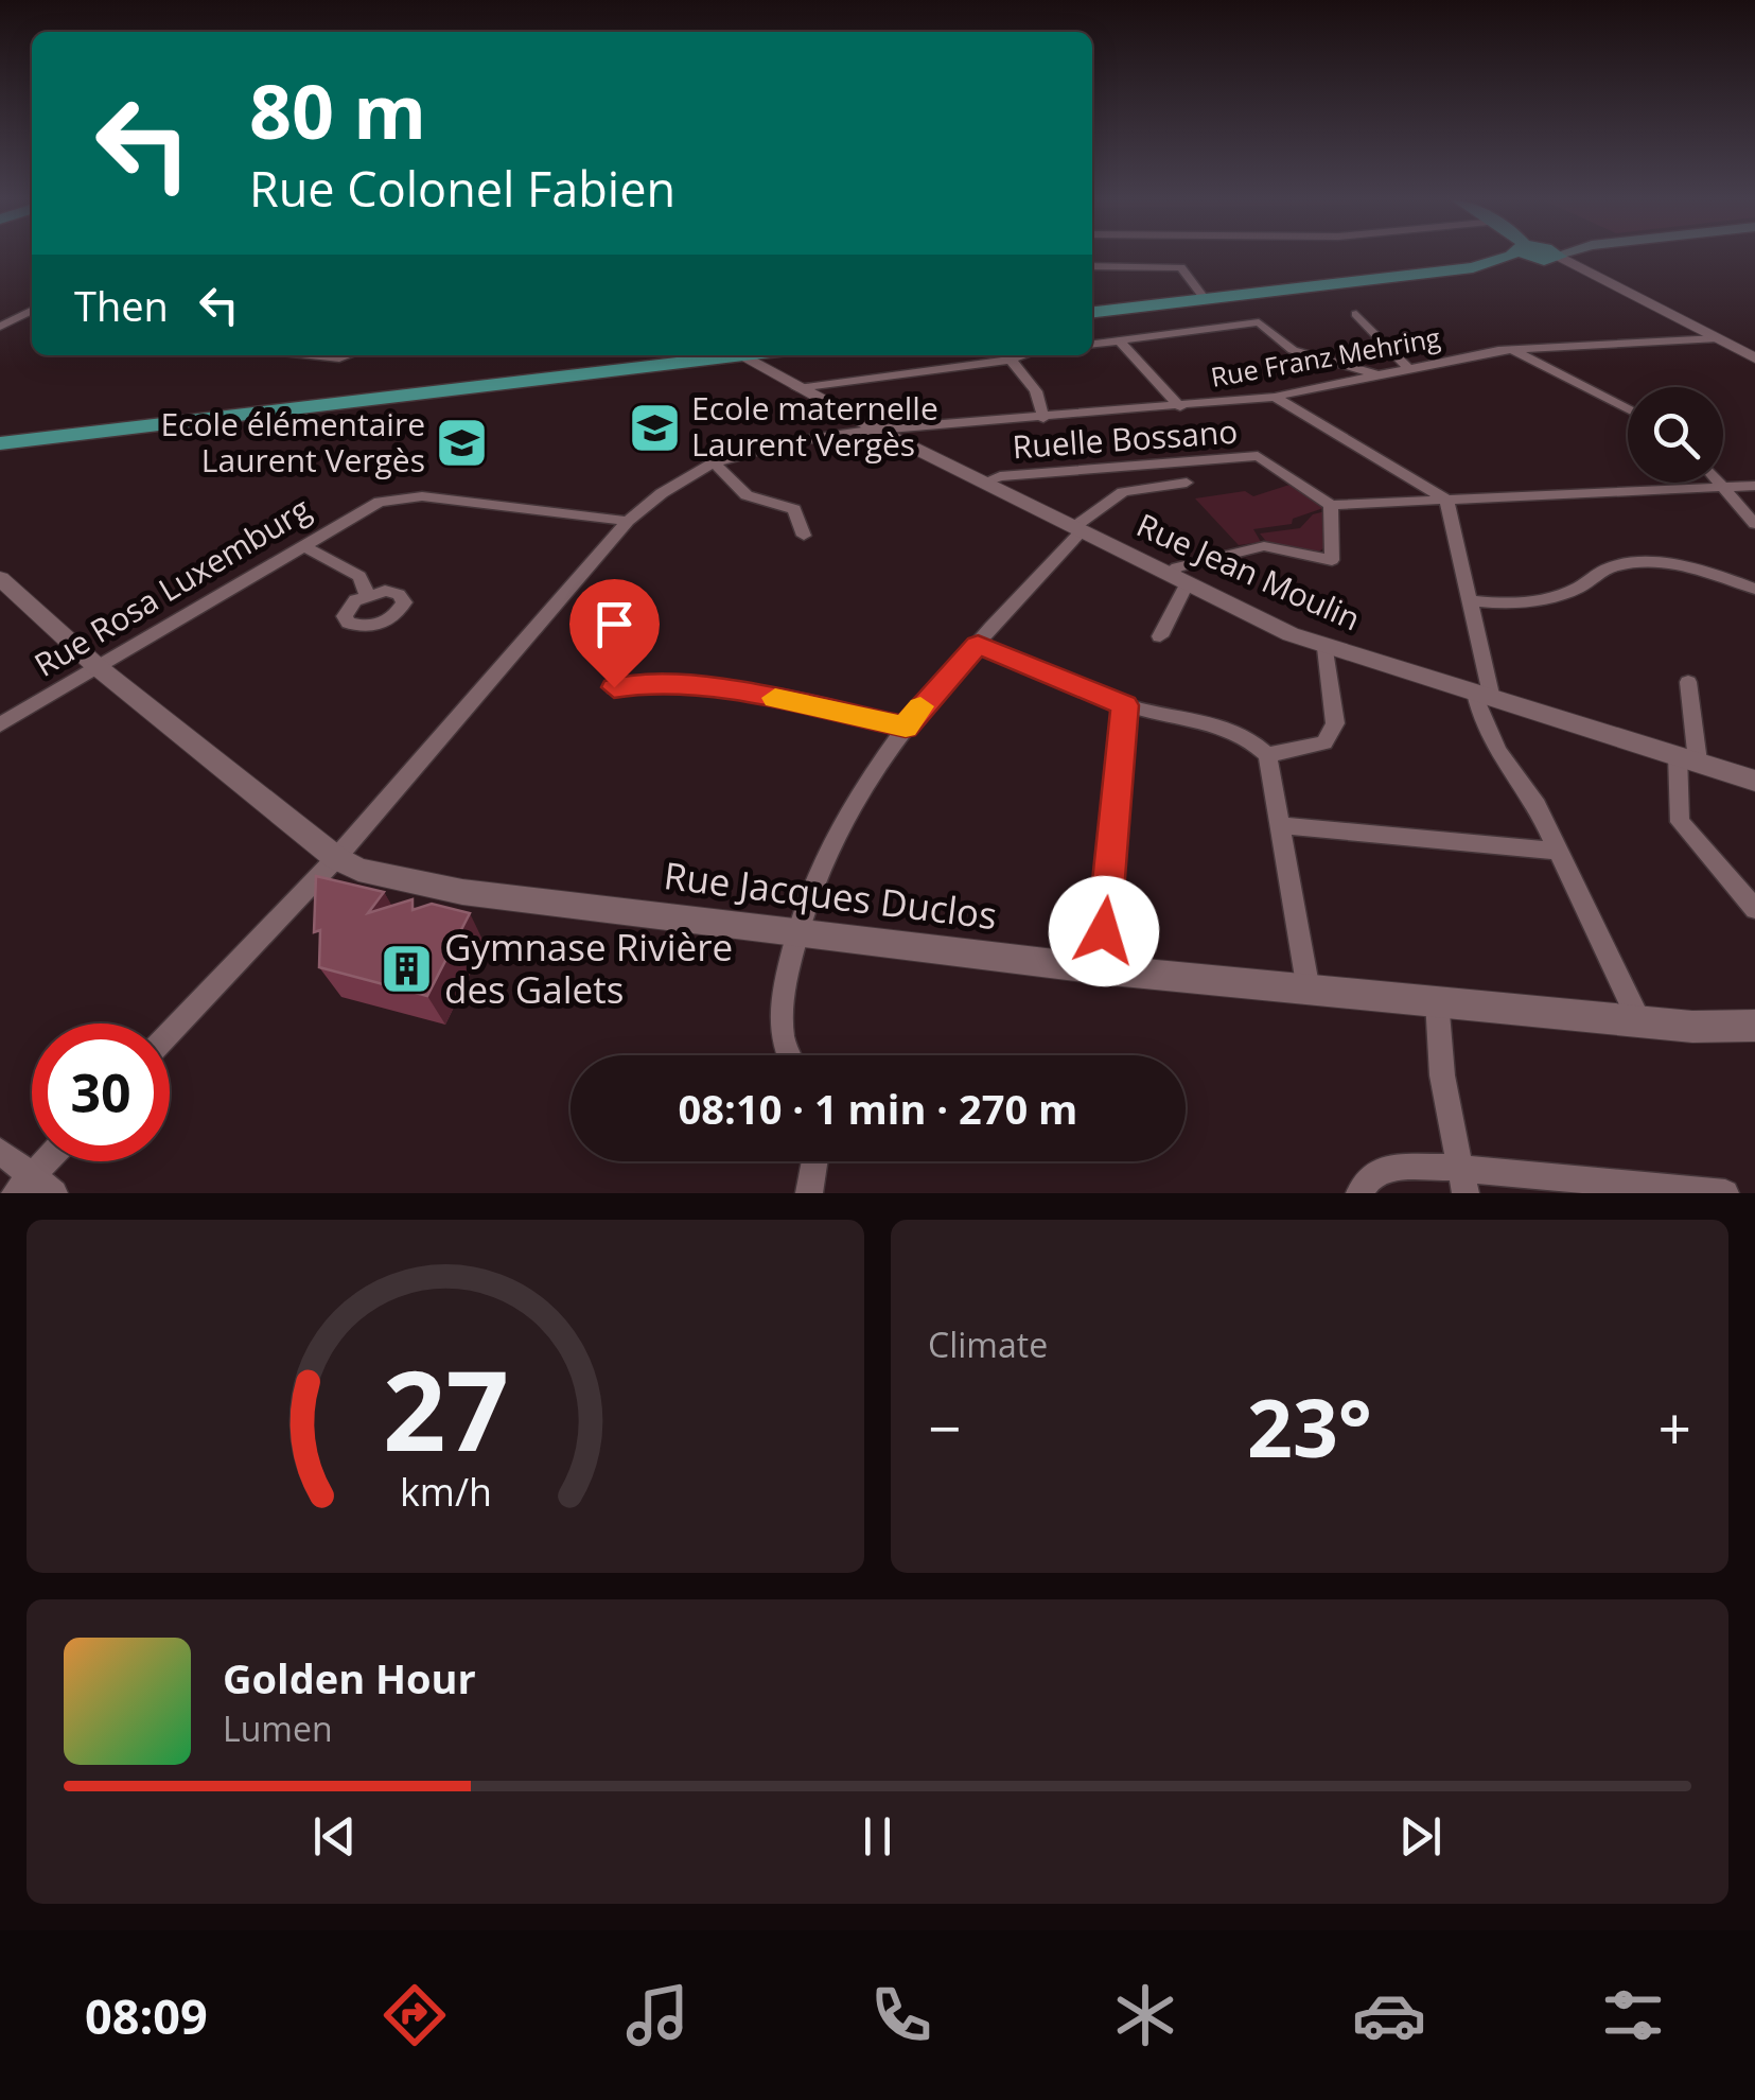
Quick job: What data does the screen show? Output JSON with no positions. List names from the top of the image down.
{
  "streets": {
    "street": [
      "Rue Franz Mehring",
      "Ruelle Bossano",
      "Rue Jean Moulin",
      "Rue Rosa Luxemburg",
      "Rue Jacques Duclos"
    ]
  },
  "crossings": [
    ["Rue Franz Mehring", "Rue Jean Moulin"],
    ["Rue Franz Mehring", "Rue Rosa Luxemburg"],
    ["Rue Franz Mehring", "Rue Jacques Duclos"],
    ["Ruelle Bossano", "Rue Jean Moulin"],
    ["Rue Rosa Luxemburg", "Rue Jacques Duclos"]
  ],
  "places": {
    "school or university": ["Ecole maternelle Laurent Vergès", "Ecole élémentaire Laurent Vergès"],
    "building": ["Gymnase Rivière des Galets"]
  },
  "page": {
    "turn": ["80 m", "Rue Colonel Fabien"],
    "then": "Then",
    "limit": "30",
    "trip": "08:10 · 1 min · 270 m",
    "tile": "Climate",
    "heat": ["−", "23°", "+"],
    "song": ["Golden Hour", "Lumen"],
    "tabs": "08:09",
    "gauge": ["27", "km/h"]
  }
}
